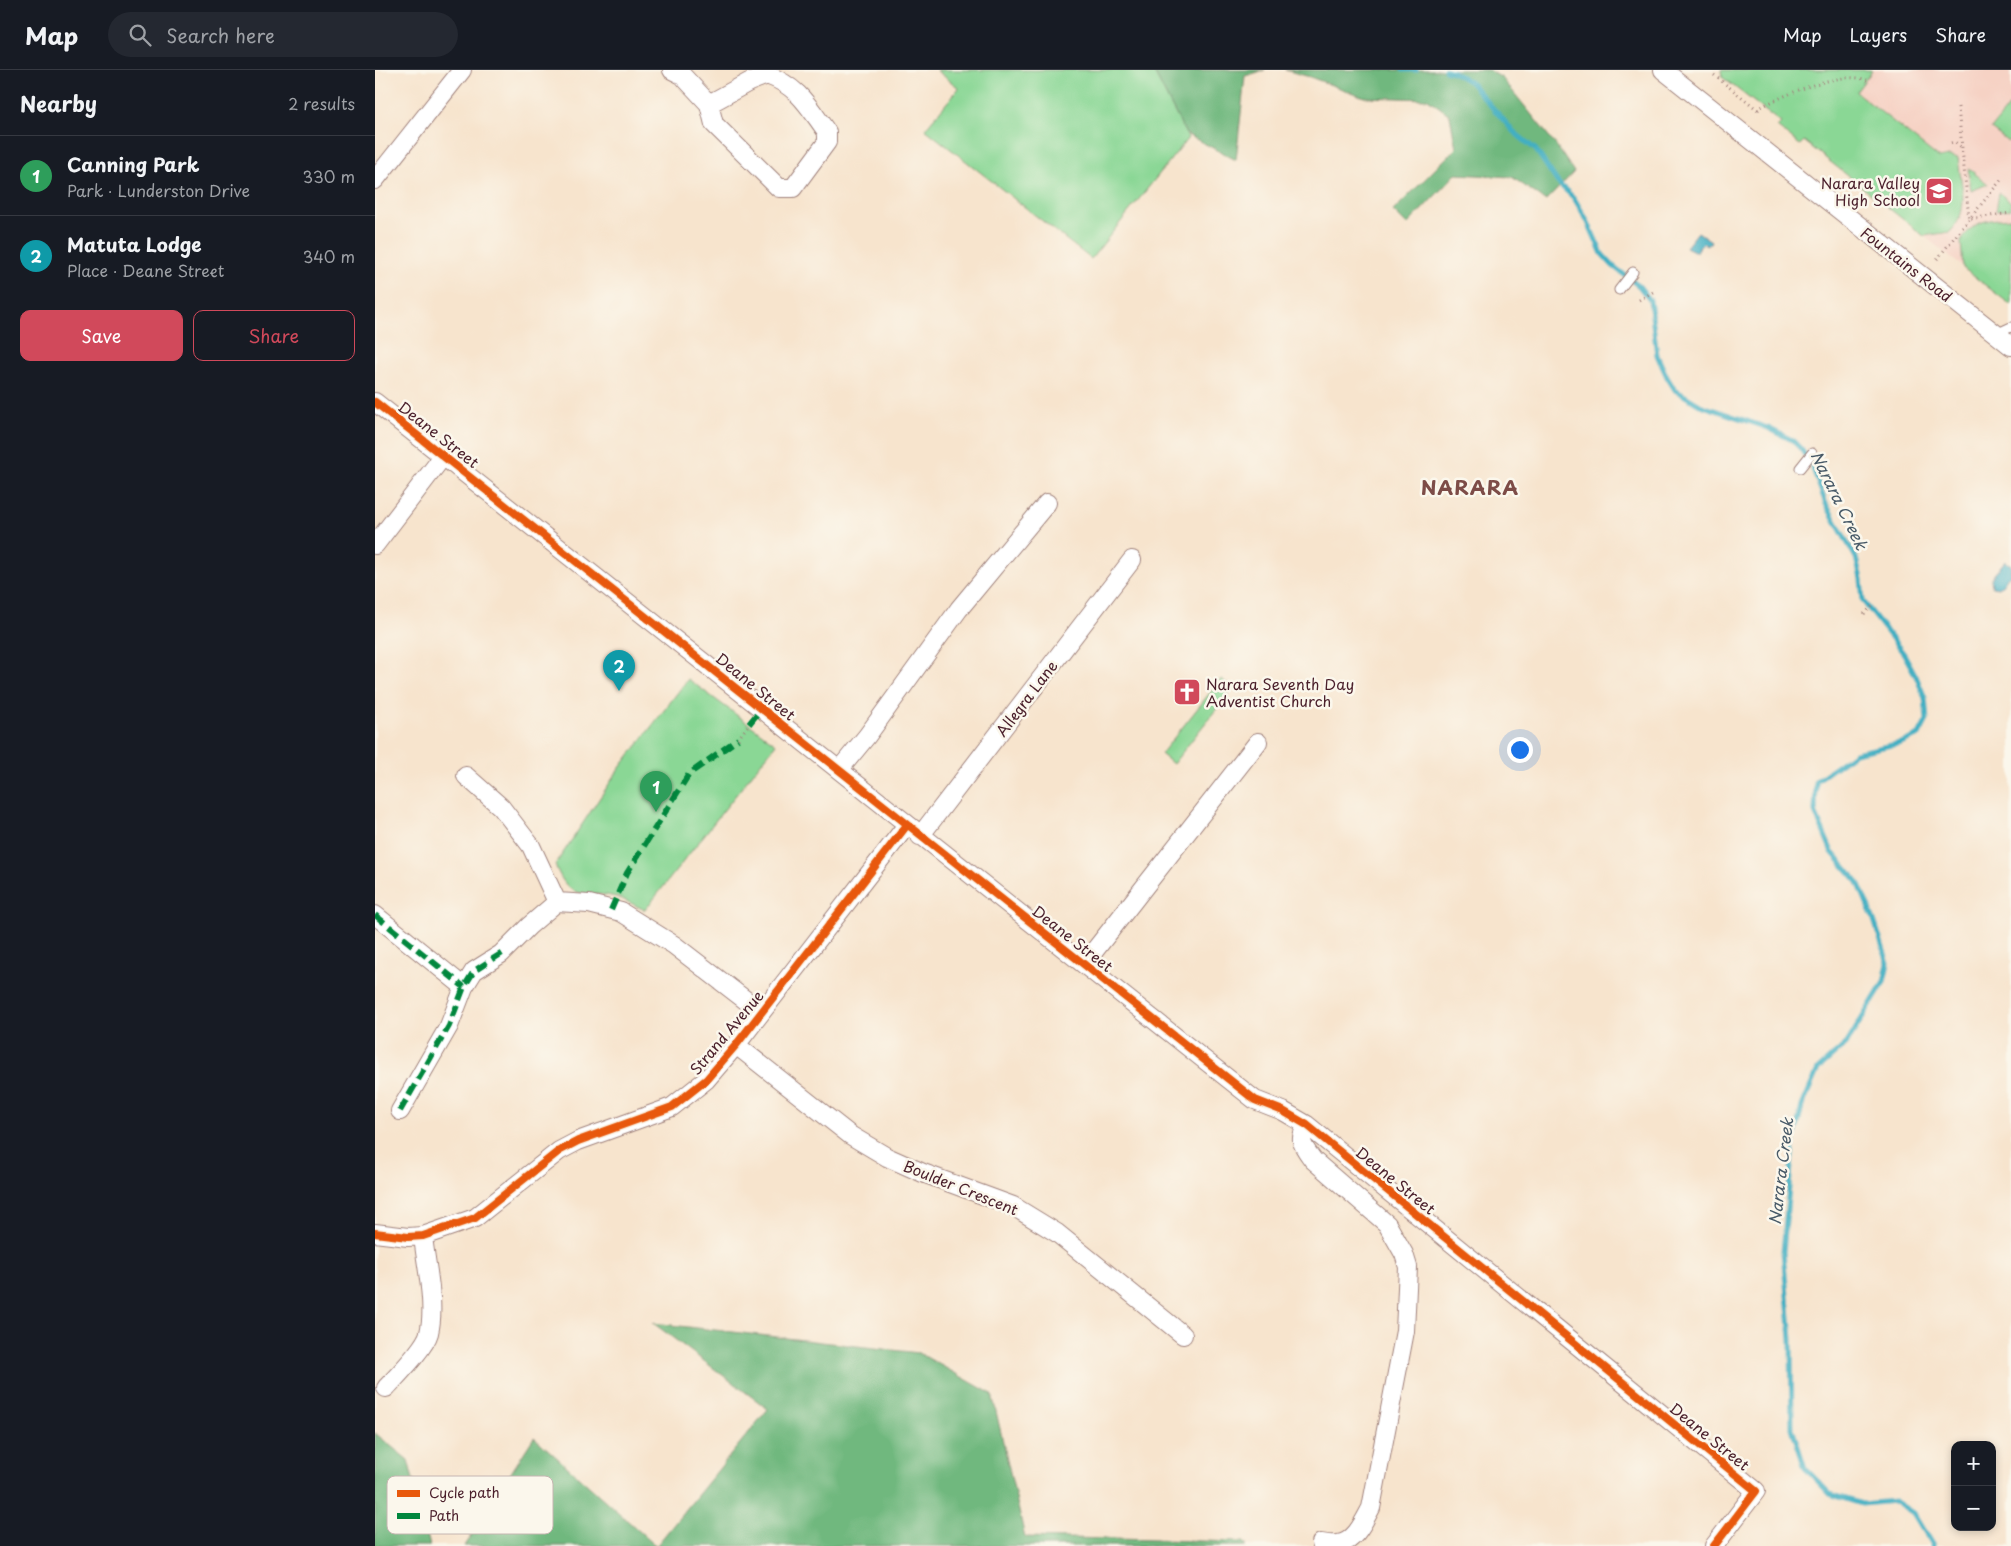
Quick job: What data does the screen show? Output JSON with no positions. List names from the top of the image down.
{
  "streets": {
    "street": [
      "Fountains Road",
      "Deane Street",
      "Allegra Lane",
      "Strand Avenue",
      "Boulder Crescent"
    ]
  },
  "crossings": [
    ["Deane Street", "Allegra Lane"],
    ["Deane Street", "Strand Avenue"],
    ["Strand Avenue", "Boulder Crescent"]
  ],
  "districts": ["NARARA"],
  "water": ["Narara Creek"],
  "places": {
    "school or university": ["Narara Valley High School"],
    "church": ["Narara Seventh Day Adventist Church"]
  },
  "legend": ["Cycle path", "Path"],
  "page": {
    "header": "Map",
    "search": "Search here",
    "nav": ["Map", "Layers", "Share"],
    "heading": ["Nearby", "2 results"],
    "list": [
      {
        "mark": "1",
        "name": "Canning Park",
        "note": "Park · Lunderston Drive",
        "value": "330 m"
      },
      {
        "mark": "2",
        "name": "Matuta Lodge",
        "note": "Place · Deane Street",
        "value": "340 m"
      }
    ],
    "buttons": ["Save", "Share"],
    "pins": ["2", "1"],
    "map_buttons": ["+", "−"]
  }
}
